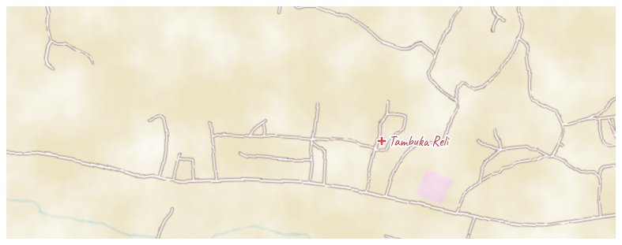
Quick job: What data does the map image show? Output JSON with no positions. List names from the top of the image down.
{
  "places": {
    "health": ["Tambuka Reli"]
  }
}
